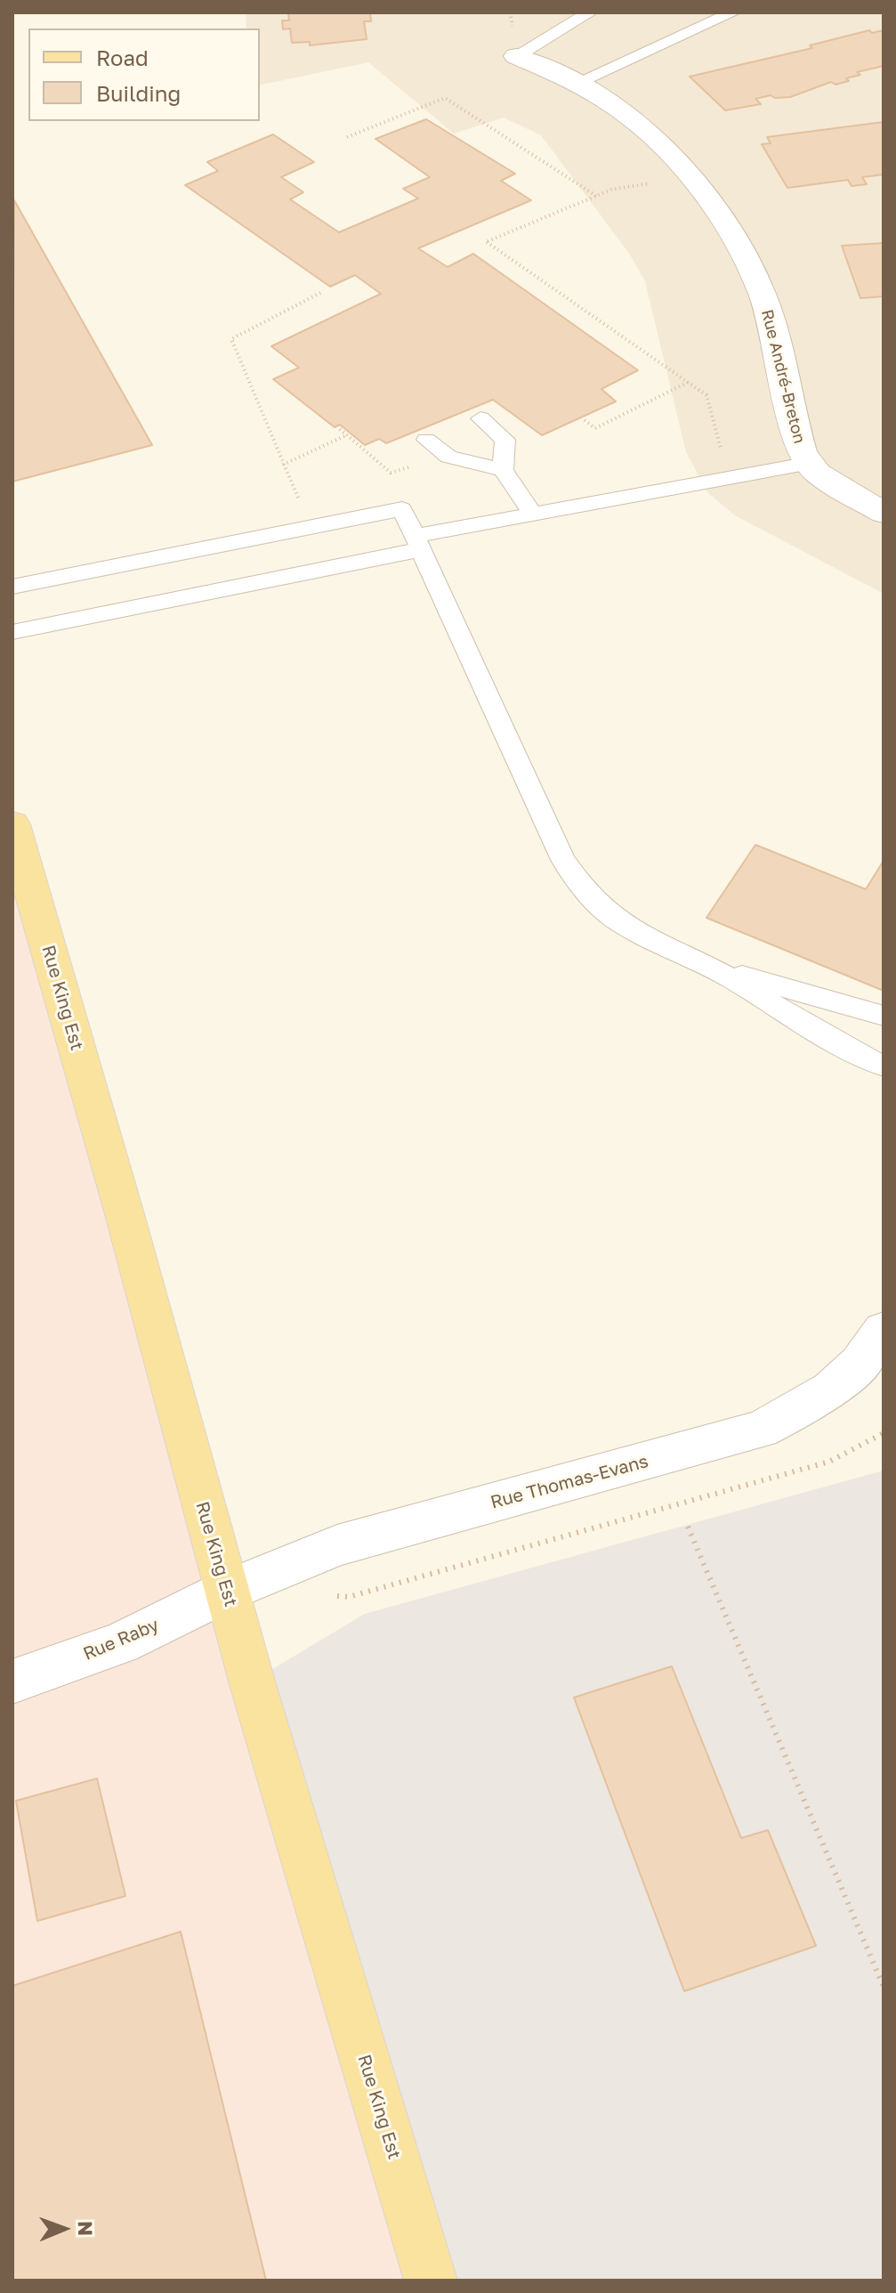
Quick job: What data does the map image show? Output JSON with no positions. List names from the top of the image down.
{
  "streets": {
    "main road": ["Rue King Est"],
    "street": ["Rue André-Breton", "Rue Thomas-Evans", "Rue Raby"]
  },
  "crossings": [
    ["Rue King Est", "Rue Thomas-Evans"],
    ["Rue King Est", "Rue Raby"],
    ["Rue Thomas-Evans", "Rue Raby"]
  ],
  "legend": ["Road", "Building"],
  "north": "right"
}
